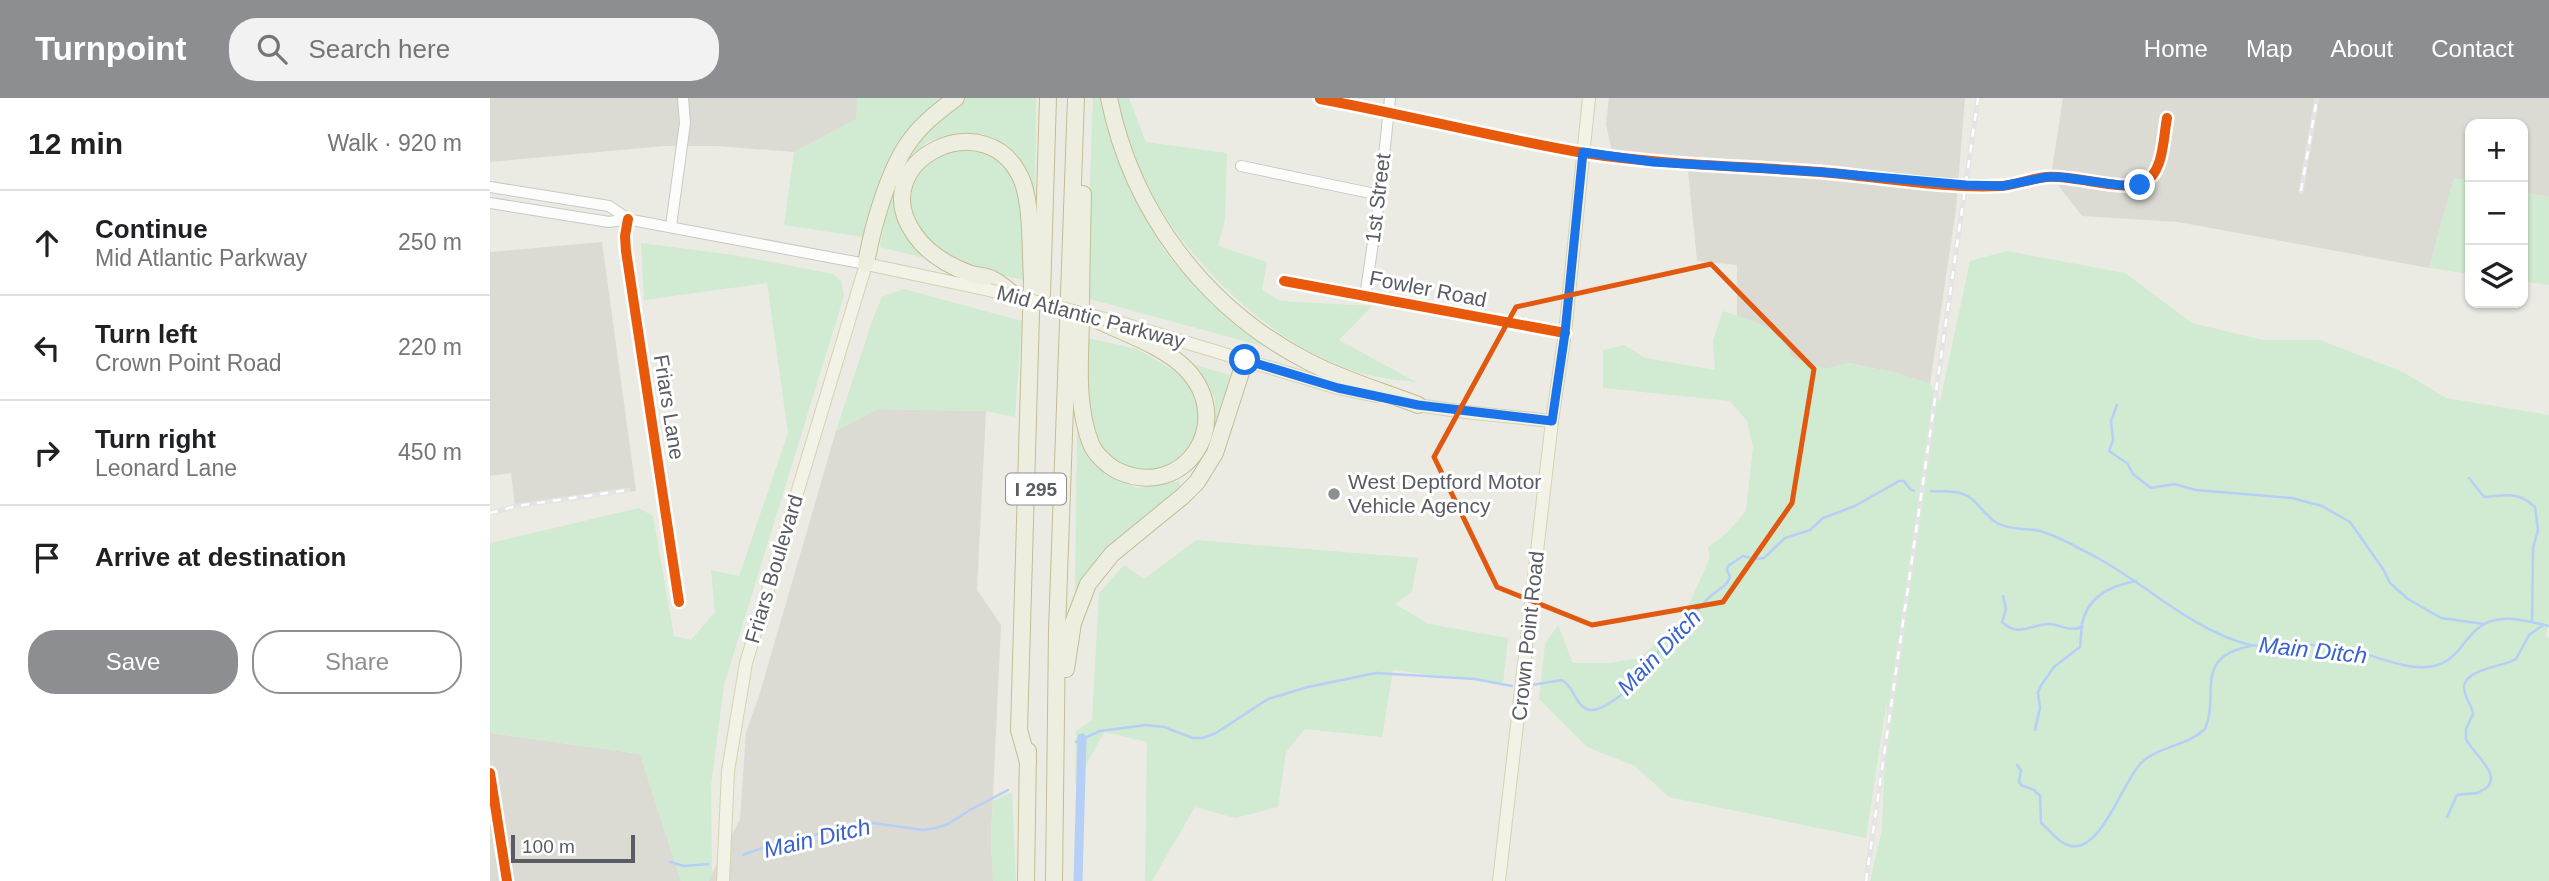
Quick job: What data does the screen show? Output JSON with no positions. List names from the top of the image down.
{
  "streets": {
    "highway": ["I 295"],
    "main road": ["Mid Atlantic Parkway", "Friars Boulevard", "Crown Point Road"],
    "street": ["1st Street", "Fowler Road", "Friars Lane"]
  },
  "crossings": [
    ["1st Street", "Fowler Road"],
    ["Fowler Road", "Crown Point Road"],
    ["Mid Atlantic Parkway", "Friars Lane"],
    ["Mid Atlantic Parkway", "Friars Boulevard"],
    ["Mid Atlantic Parkway", "Crown Point Road"]
  ],
  "water": ["Main Ditch"],
  "places": ["West Deptford Motor Vehicle Agency"],
  "scale_bar": "100 m",
  "page": {
    "header": "Turnpoint",
    "search": "Search here",
    "nav": [
      "Home",
      "Map",
      "About",
      "Contact"
    ],
    "heading": ["12 min", "Walk · 920 m"],
    "map_buttons": ["+", "−"],
    "list": [
      ["Continue", "Mid Atlantic Parkway", "250 m"],
      ["Turn left", "Crown Point Road", "220 m"],
      ["Turn right", "Leonard Lane", "450 m"],
      "Arrive at destination"
    ],
    "buttons": ["Save", "Share"],
    "scale": "100 m"
  }
}
